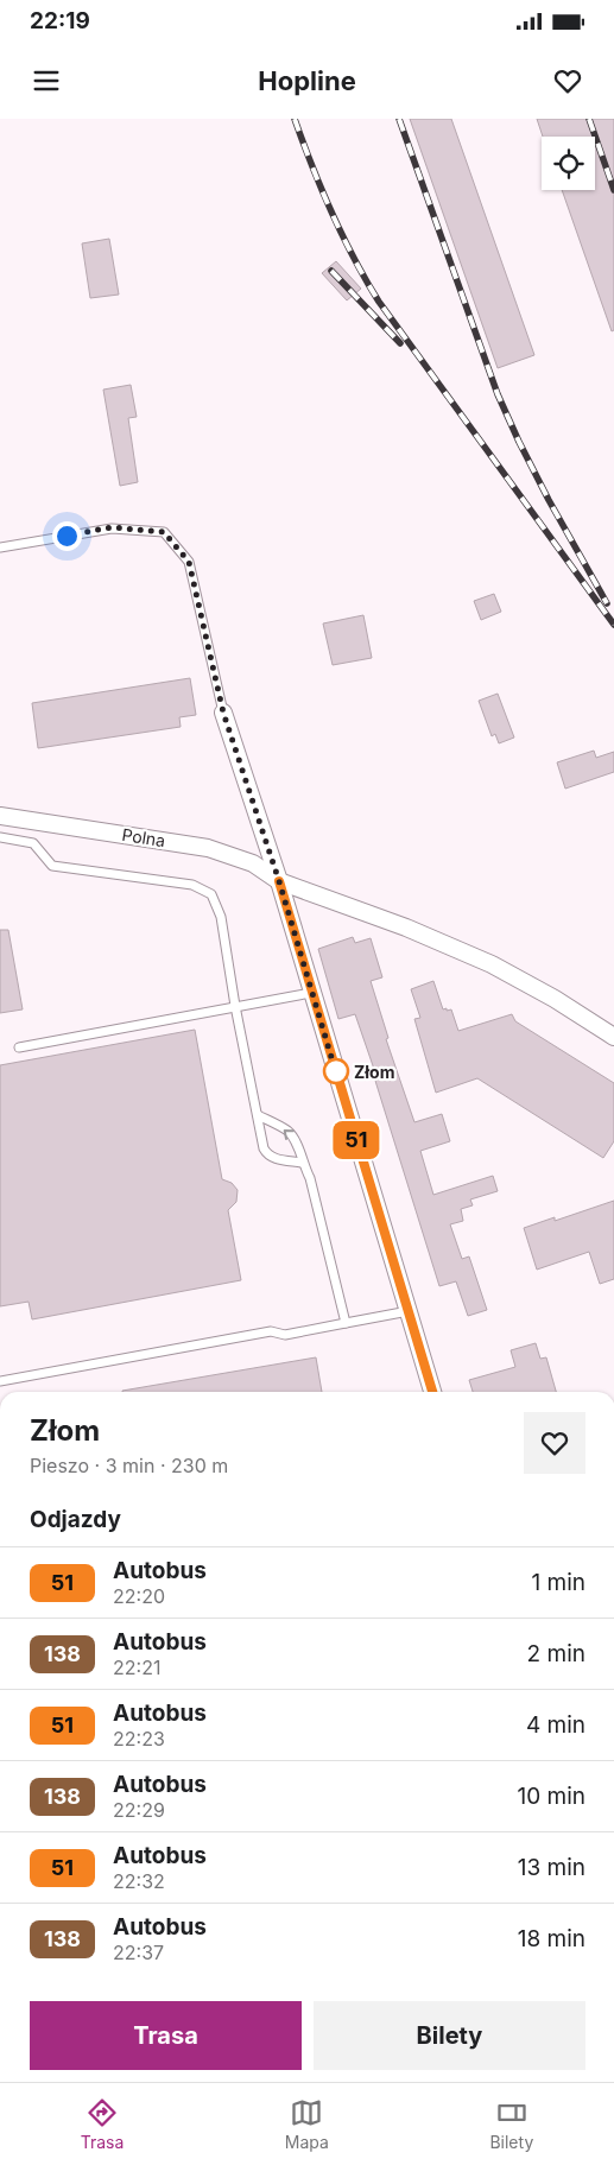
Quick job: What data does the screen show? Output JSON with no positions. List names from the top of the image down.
{
  "streets": {
    "street": ["Polna"]
  },
  "places": ["Złom"],
  "lines": ["bus line 51"],
  "page": {
    "status": "22:19",
    "header": "Hopline",
    "on_map": "51",
    "heading": [
      ["Złom", "Pieszo · 3 min · 230 m"],
      "Odjazdy"
    ],
    "list": [
      {
        "mark": "51",
        "name": "Autobus",
        "note": "22:20",
        "value": "1 min"
      },
      {
        "mark": "138",
        "name": "Autobus",
        "note": "22:21",
        "value": "2 min"
      },
      {
        "mark": "51",
        "name": "Autobus",
        "note": "22:23",
        "value": "4 min"
      },
      {
        "mark": "138",
        "name": "Autobus",
        "note": "22:29",
        "value": "10 min"
      },
      {
        "mark": "51",
        "name": "Autobus",
        "note": "22:32",
        "value": "13 min"
      },
      {
        "mark": "138",
        "name": "Autobus",
        "note": "22:37",
        "value": "18 min"
      }
    ],
    "buttons": ["Trasa", "Bilety"],
    "tabs": ["Trasa", "Mapa", "Bilety"]
  }
}
